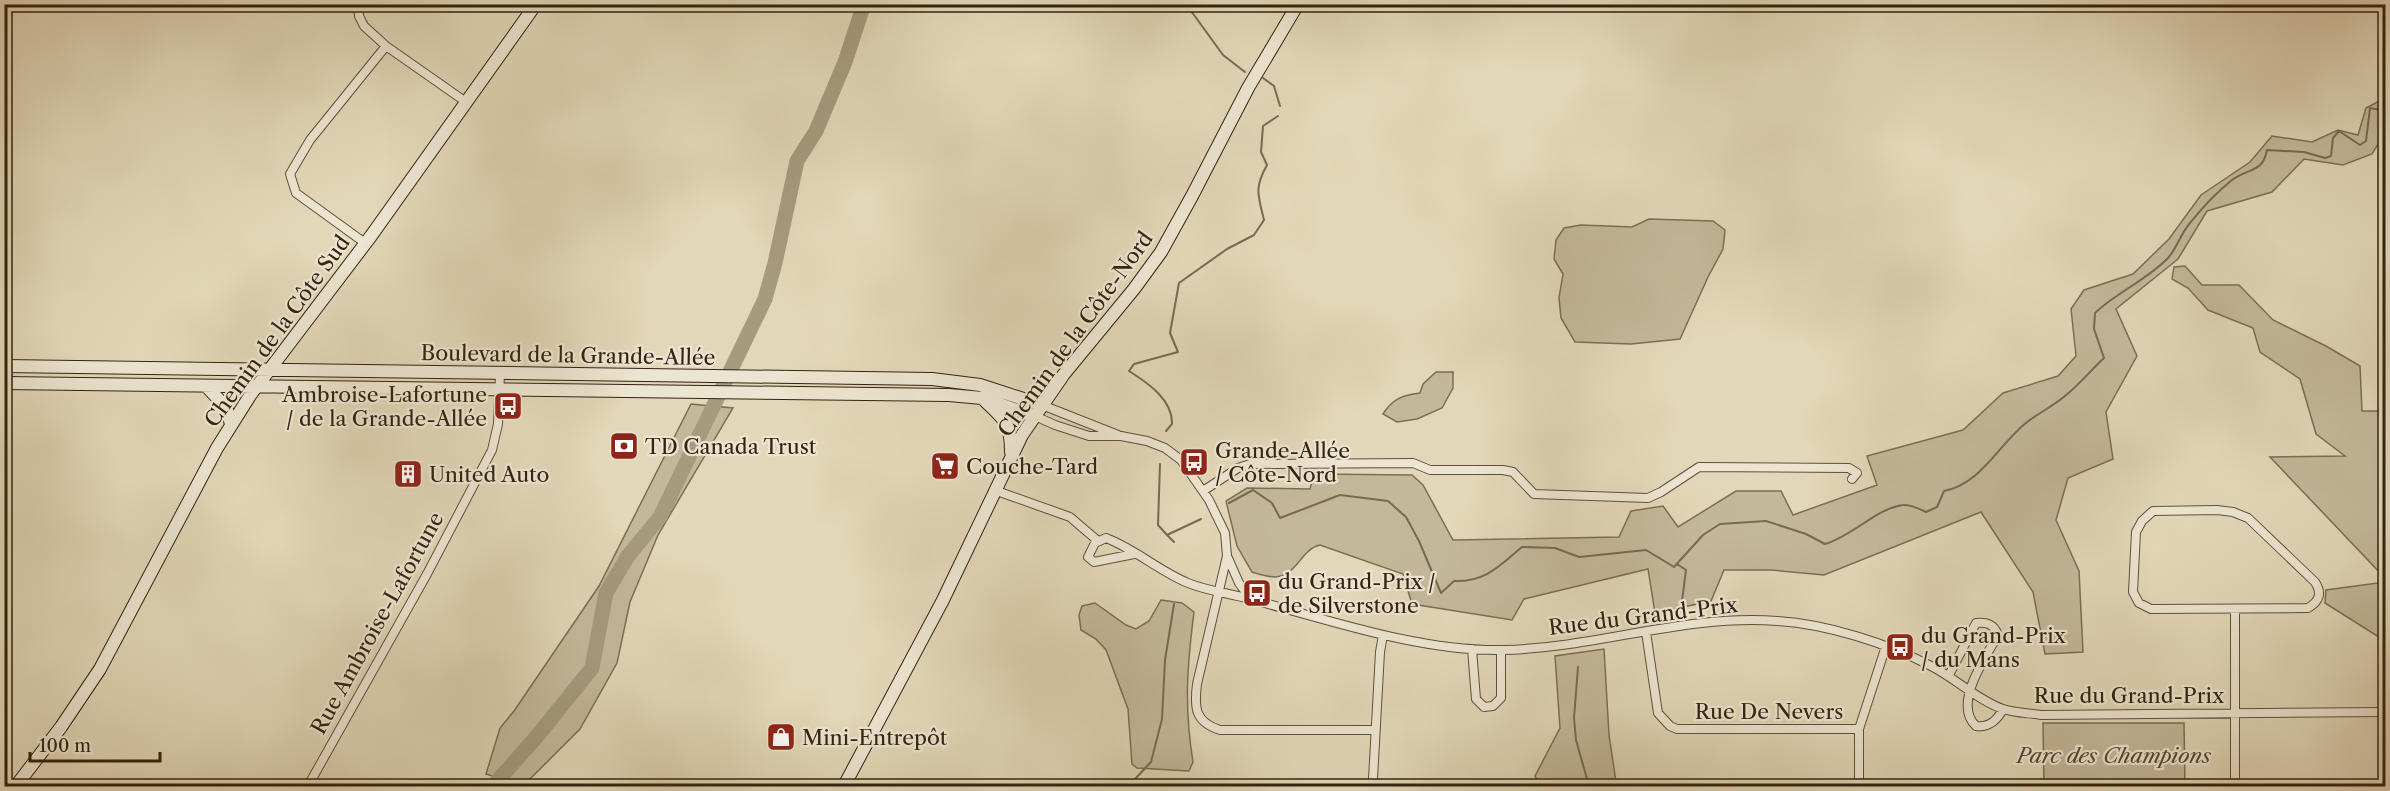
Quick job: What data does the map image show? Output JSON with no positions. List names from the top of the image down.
{
  "streets": {
    "street": [
      "Chemin de la Côte Sud",
      "Chemin de la Côte-Nord",
      "Boulevard de la Grande-Allée",
      "Rue du Grand-Prix",
      "Rue Ambroise-Lafortune",
      "Rue De Nevers"
    ]
  },
  "crossings": [
    ["Chemin de la Côte Sud", "Boulevard de la Grande-Allée"],
    ["Chemin de la Côte-Nord", "Boulevard de la Grande-Allée"],
    ["Boulevard de la Grande-Allée", "Rue du Grand-Prix"],
    ["Boulevard de la Grande-Allée", "Rue Ambroise-Lafortune"],
    ["Rue du Grand-Prix", "Rue De Nevers"]
  ],
  "parks": ["Parc des Champions"],
  "places": {
    "bus stop": [
      "Ambroise-Lafortune / de la Grande-Allée",
      "Grande-Allée / Côte-Nord",
      "du Grand-Prix / de Silverstone",
      "du Grand-Prix / du Mans"
    ],
    "bank": ["TD Canada Trust"],
    "supermarket": ["Couche-Tard"],
    "building": ["United Auto"],
    "shop": ["Mini-Entrepôt"]
  },
  "scale_bar": "100 m"
}
